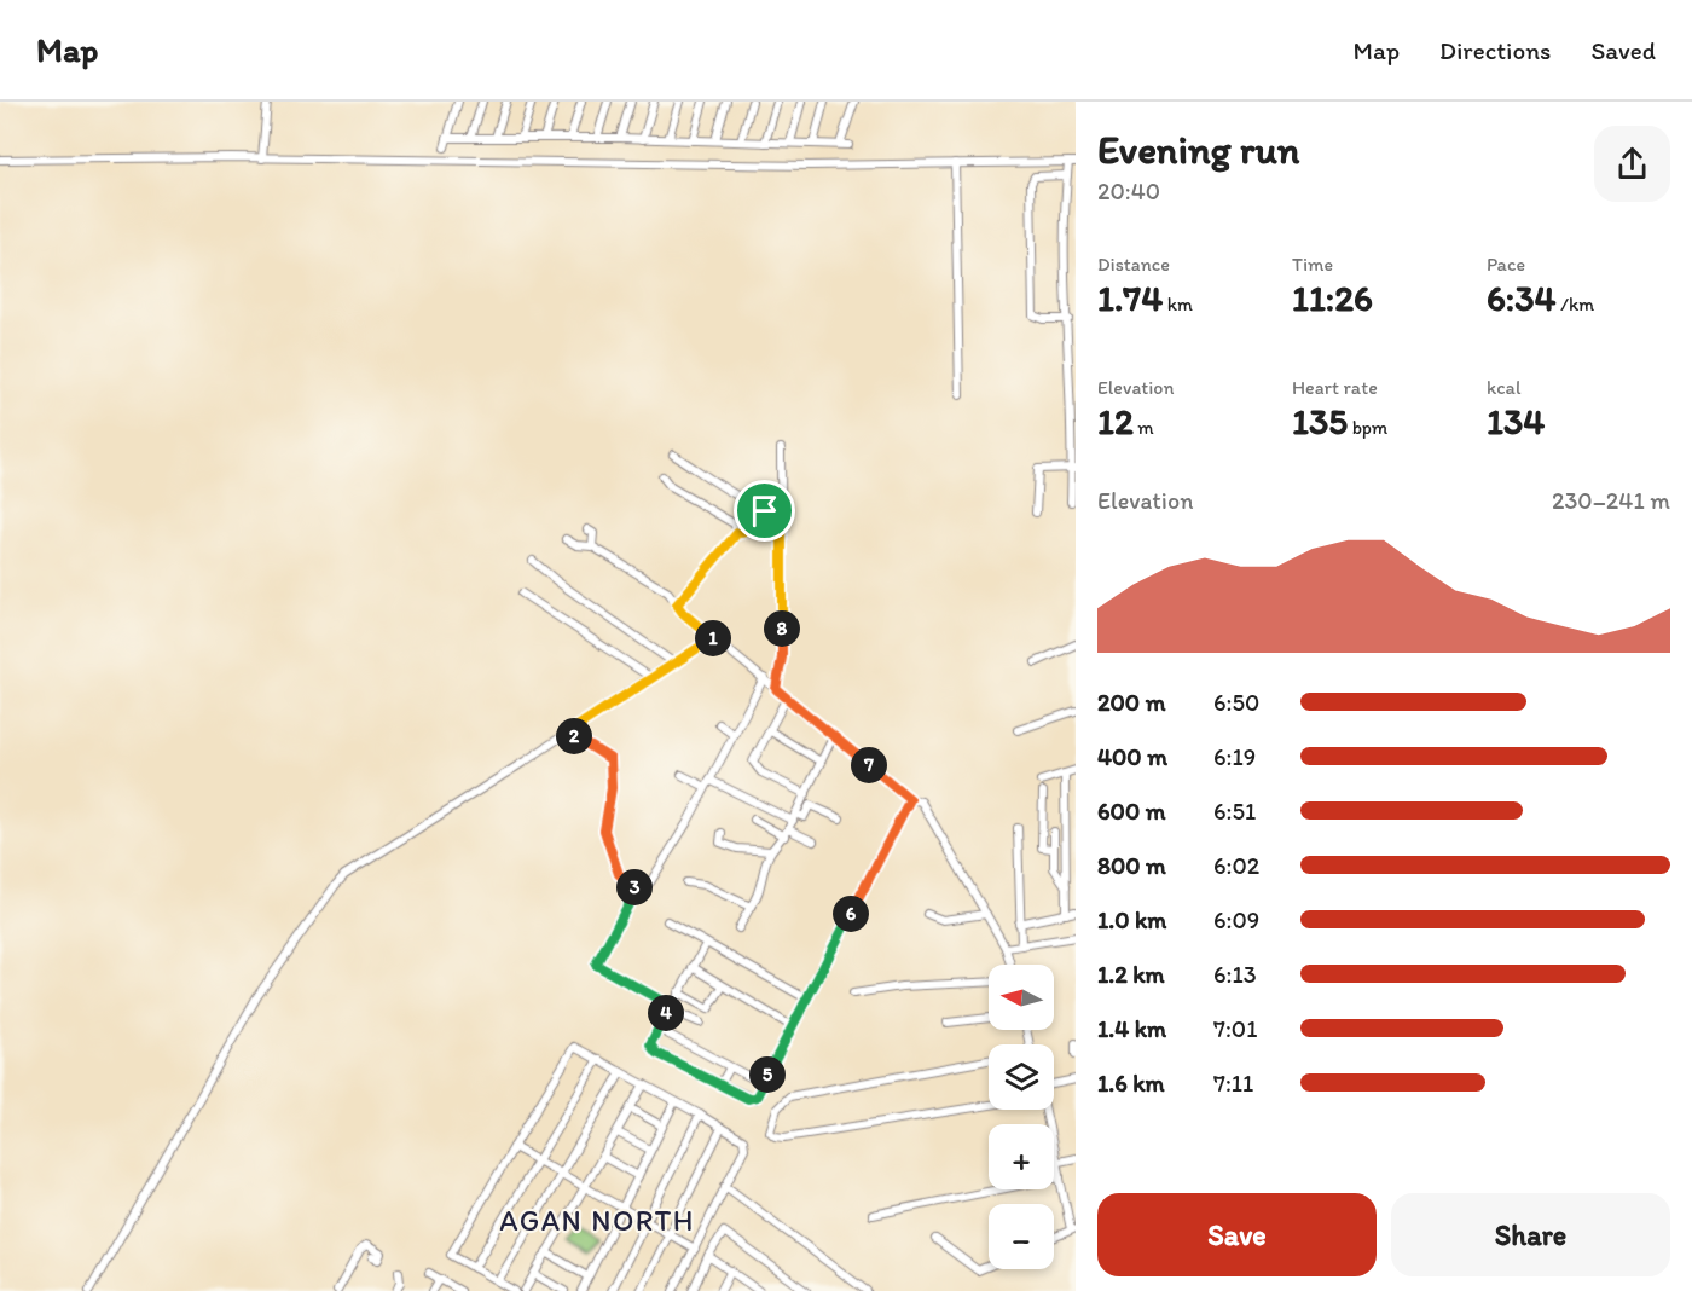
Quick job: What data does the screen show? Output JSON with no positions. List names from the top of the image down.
{
  "districts": ["AGAN NORTH"],
  "north": "left",
  "page": {
    "header": "Map",
    "nav": ["Map", "Directions", "Saved"],
    "heading": ["Evening run", "20:40"],
    "stats": [
      ["Distance", "1.74 km"],
      ["Time", "11:26"],
      ["Pace", "6:34 /km"],
      ["Elevation", "12 m"],
      ["Heart rate", "135 bpm"],
      ["kcal", "134"]
    ],
    "chart": ["Elevation", "230–241 m"],
    "pins": [
      "8",
      "1",
      "2",
      "7",
      "3",
      "6",
      "4",
      "5"
    ],
    "list": [
      {
        "name": "200 m",
        "note": "6:50"
      },
      {
        "name": "400 m",
        "note": "6:19"
      },
      {
        "name": "600 m",
        "note": "6:51"
      },
      {
        "name": "800 m",
        "note": "6:02"
      },
      {
        "name": "1.0 km",
        "note": "6:09"
      },
      {
        "name": "1.2 km",
        "note": "6:13"
      },
      {
        "name": "1.4 km",
        "note": "7:01"
      },
      {
        "name": "1.6 km",
        "note": "7:11"
      }
    ],
    "map_buttons": ["+", "−"],
    "buttons": ["Save", "Share"]
  }
}
